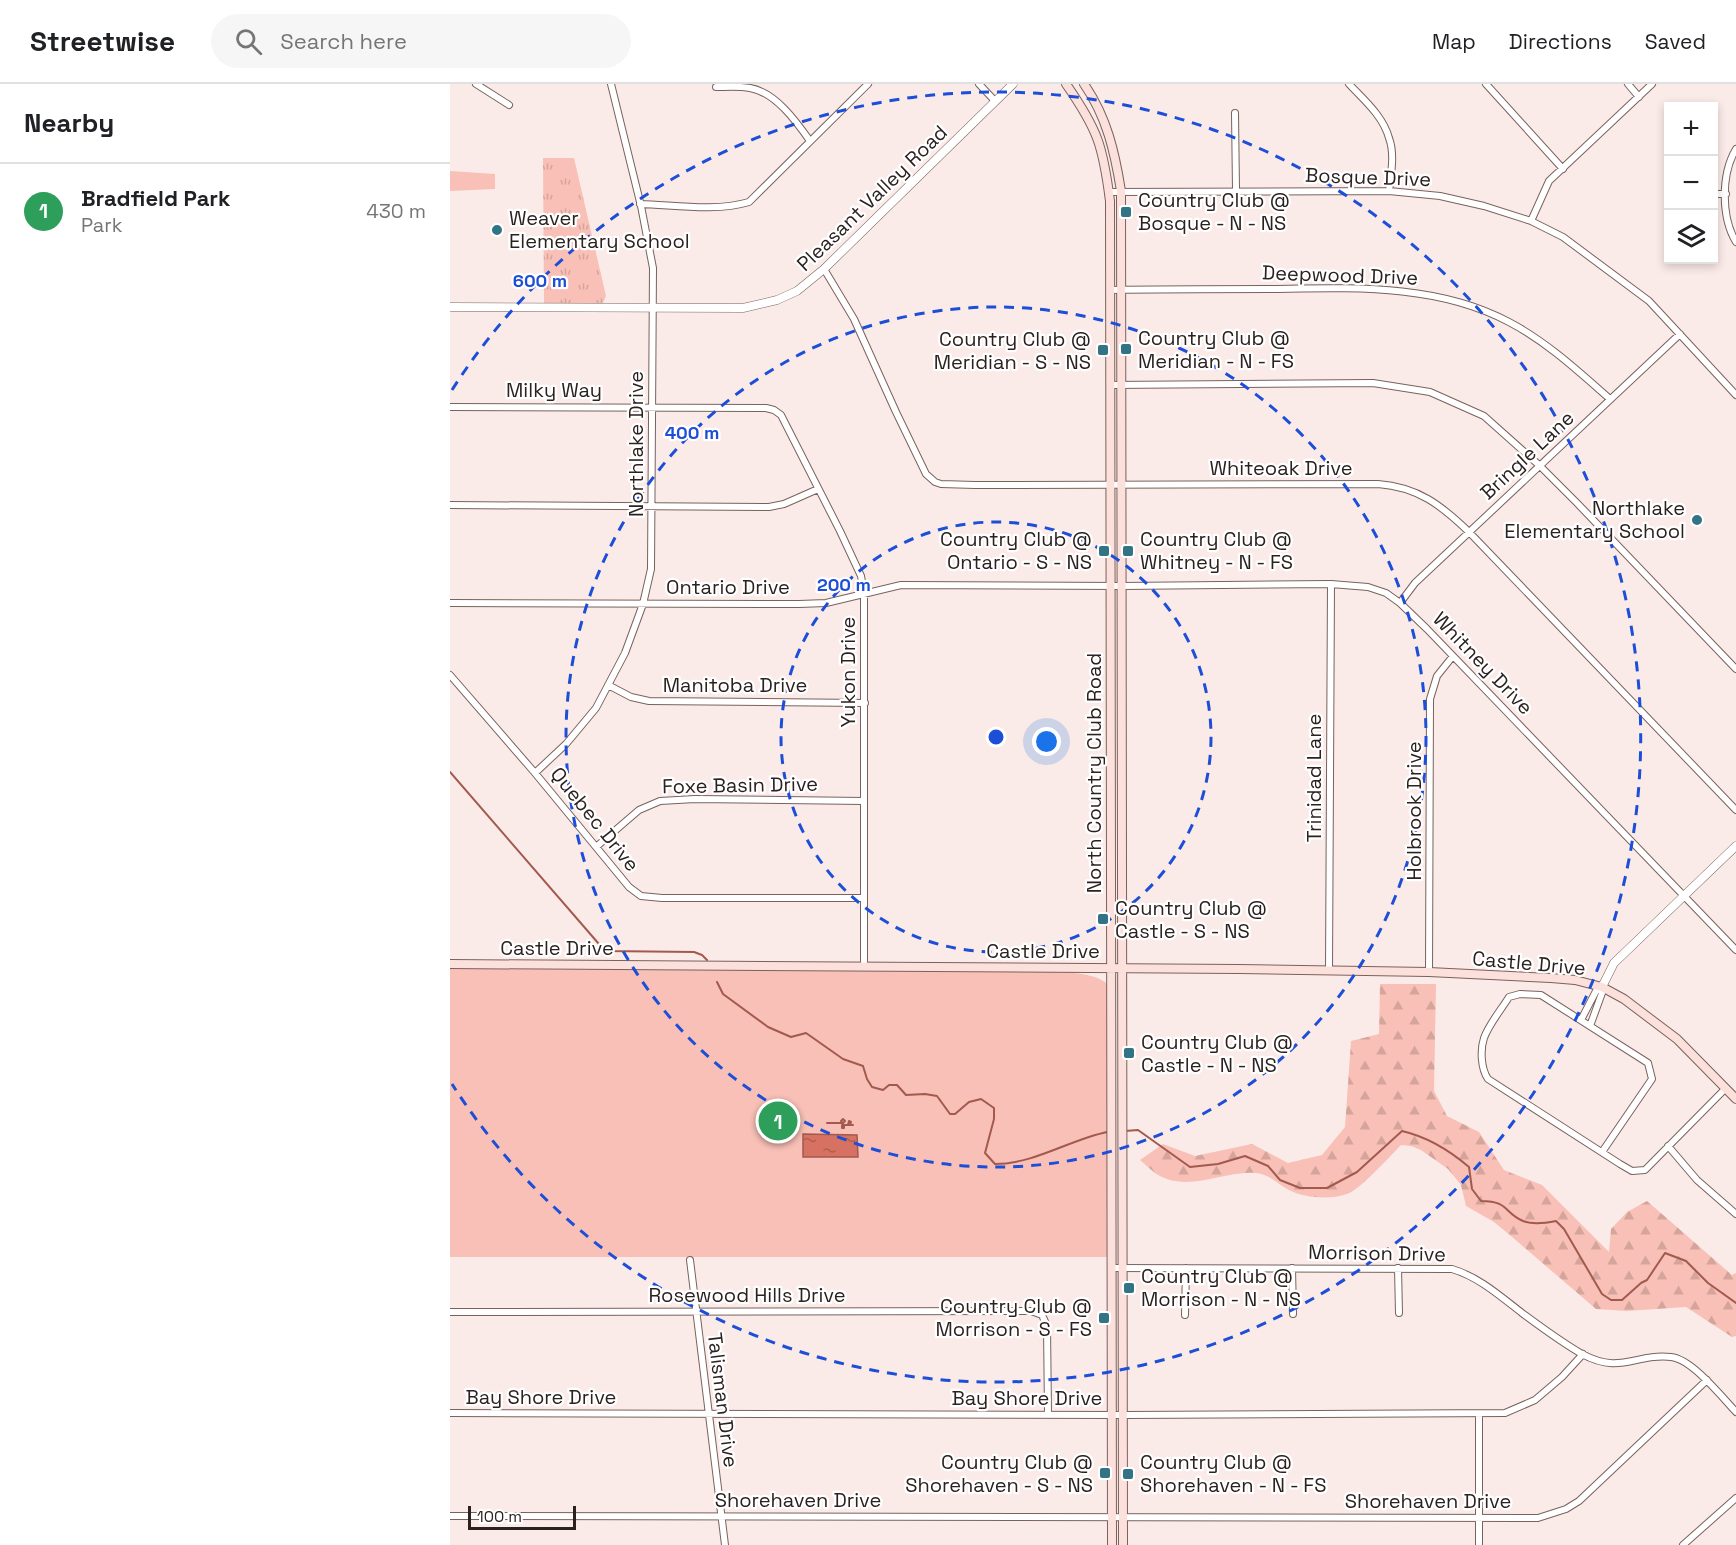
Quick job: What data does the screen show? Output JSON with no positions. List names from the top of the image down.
{
  "streets": {
    "main road": ["North Country Club Road", "Castle Drive"],
    "street": [
      "Bosque Drive",
      "Pleasant Valley Road",
      "Deepwood Drive",
      "Milky Way",
      "Northlake Drive",
      "Bringle Lane",
      "Whiteoak Drive",
      "Ontario Drive",
      "Whitney Drive",
      "Yukon Drive",
      "Manitoba Drive",
      "Trinidad Lane",
      "Foxe Basin Drive",
      "Holbrook Drive",
      "Quebec Drive",
      "Morrison Drive",
      "Rosewood Hills Drive",
      "Bay Shore Drive",
      "Talisman Drive",
      "Shorehaven Drive"
    ]
  },
  "crossings": [
    ["Bosque Drive", "Bringle Lane"],
    ["Bosque Drive", "North Country Club Road"],
    ["Pleasant Valley Road", "Northlake Drive"],
    ["Pleasant Valley Road", "Whiteoak Drive"],
    ["Deepwood Drive", "Bringle Lane"],
    ["Deepwood Drive", "North Country Club Road"],
    ["Milky Way", "Northlake Drive"],
    ["Milky Way", "Yukon Drive"],
    ["Northlake Drive", "Ontario Drive"],
    ["Northlake Drive", "Manitoba Drive"],
    ["Northlake Drive", "Quebec Drive"],
    ["Bringle Lane", "Whiteoak Drive"],
    ["Bringle Lane", "Whitney Drive"],
    ["Whiteoak Drive", "North Country Club Road"],
    ["Ontario Drive", "Whitney Drive"],
    ["Ontario Drive", "Yukon Drive"],
    ["Ontario Drive", "North Country Club Road"],
    ["Whitney Drive", "North Country Club Road"],
    ["Whitney Drive", "Trinidad Lane"],
    ["Whitney Drive", "Holbrook Drive"],
    ["Yukon Drive", "Manitoba Drive"],
    ["Yukon Drive", "Foxe Basin Drive"],
    ["Yukon Drive", "Quebec Drive"],
    ["Yukon Drive", "Castle Drive"],
    ["North Country Club Road", "Castle Drive"],
    ["North Country Club Road", "Morrison Drive"],
    ["North Country Club Road", "Bay Shore Drive"],
    ["North Country Club Road", "Shorehaven Drive"],
    ["Trinidad Lane", "Castle Drive"],
    ["Foxe Basin Drive", "Quebec Drive"],
    ["Holbrook Drive", "Castle Drive"],
    ["Morrison Drive", "Bay Shore Drive"],
    ["Morrison Drive", "Shorehaven Drive"],
    ["Rosewood Hills Drive", "Bay Shore Drive"],
    ["Rosewood Hills Drive", "Talisman Drive"],
    ["Bay Shore Drive", "Talisman Drive"],
    ["Talisman Drive", "Shorehaven Drive"]
  ],
  "places": {
    "transit": [
      "Country Club @ Bosque - N - NS",
      "Country Club @ Meridian - N - FS",
      "Country Club @ Meridian - S - NS",
      "Country Club @ Ontario - S - NS",
      "Country Club @ Whitney - N - FS",
      "Country Club @ Castle - S - NS",
      "Country Club @ Castle - N - NS",
      "Country Club @ Morrison - N - NS",
      "Country Club @ Morrison - S - FS",
      "Country Club @ Shorehaven - S - NS",
      "Country Club @ Shorehaven - N - FS"
    ],
    "other": ["Weaver Elementary School", "Northlake Elementary School"]
  },
  "scale_bar": "100 m",
  "page": {
    "header": "Streetwise",
    "search": "Search here",
    "nav": ["Map", "Directions", "Saved"],
    "heading": "Nearby",
    "map_buttons": ["+", "−"],
    "list": [
      {
        "mark": "1",
        "name": "Bradfield Park",
        "note": "Park",
        "value": "430 m"
      }
    ],
    "pins": "1",
    "scale": "100 m"
  },
  "rings": ["600 m", "400 m", "200 m"]
}
